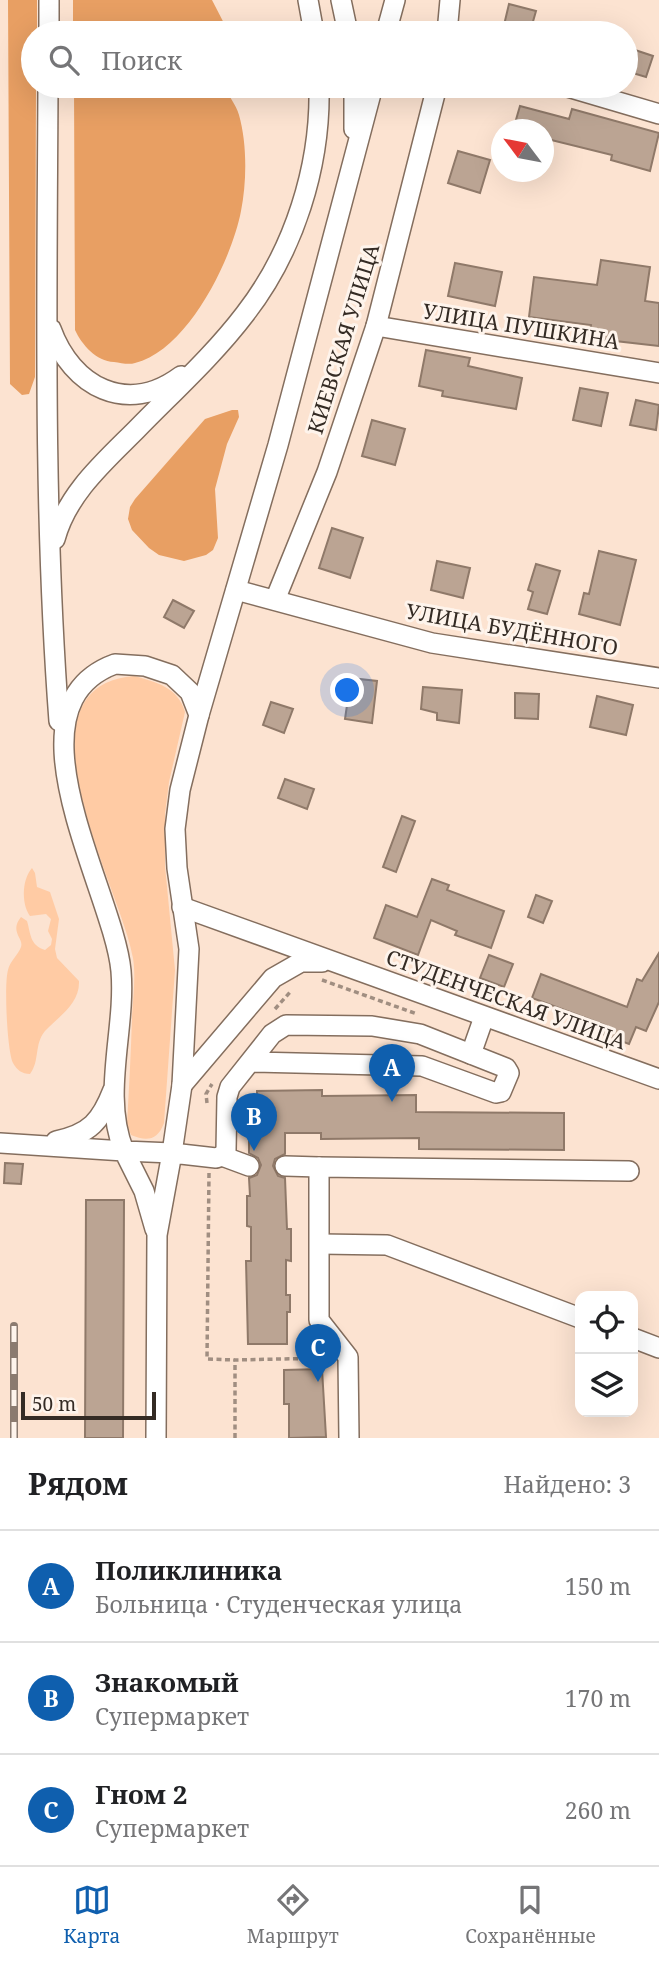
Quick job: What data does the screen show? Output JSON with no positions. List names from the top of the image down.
{
  "streets": {
    "street": [
      "УЛИЦА ПУШКИНА",
      "КИЕВСКАЯ УЛИЦА",
      "УЛИЦА БУДЁННОГО",
      "СТУДЕНЧЕСКАЯ УЛИЦА"
    ]
  },
  "crossings": [
    ["УЛИЦА ПУШКИНА", "КИЕВСКАЯ УЛИЦА"],
    ["КИЕВСКАЯ УЛИЦА", "УЛИЦА БУДЁННОГО"]
  ],
  "scale_bar": "50 m",
  "north": "top left",
  "page": {
    "search": "Поиск",
    "pins": ["A", "B", "C"],
    "scale": "50 m",
    "heading": ["Рядом", "Найдено: 3"],
    "list": [
      {
        "mark": "A",
        "name": "Поликлиника",
        "note": "Больница · Студенческая улица",
        "value": "150 m"
      },
      {
        "mark": "B",
        "name": "Знакомый",
        "note": "Супермаркет",
        "value": "170 m"
      },
      {
        "mark": "C",
        "name": "Гном 2",
        "note": "Супермаркет",
        "value": "260 m"
      }
    ],
    "nav": ["Карта", "Маршрут", "Сохранённые"]
  }
}
